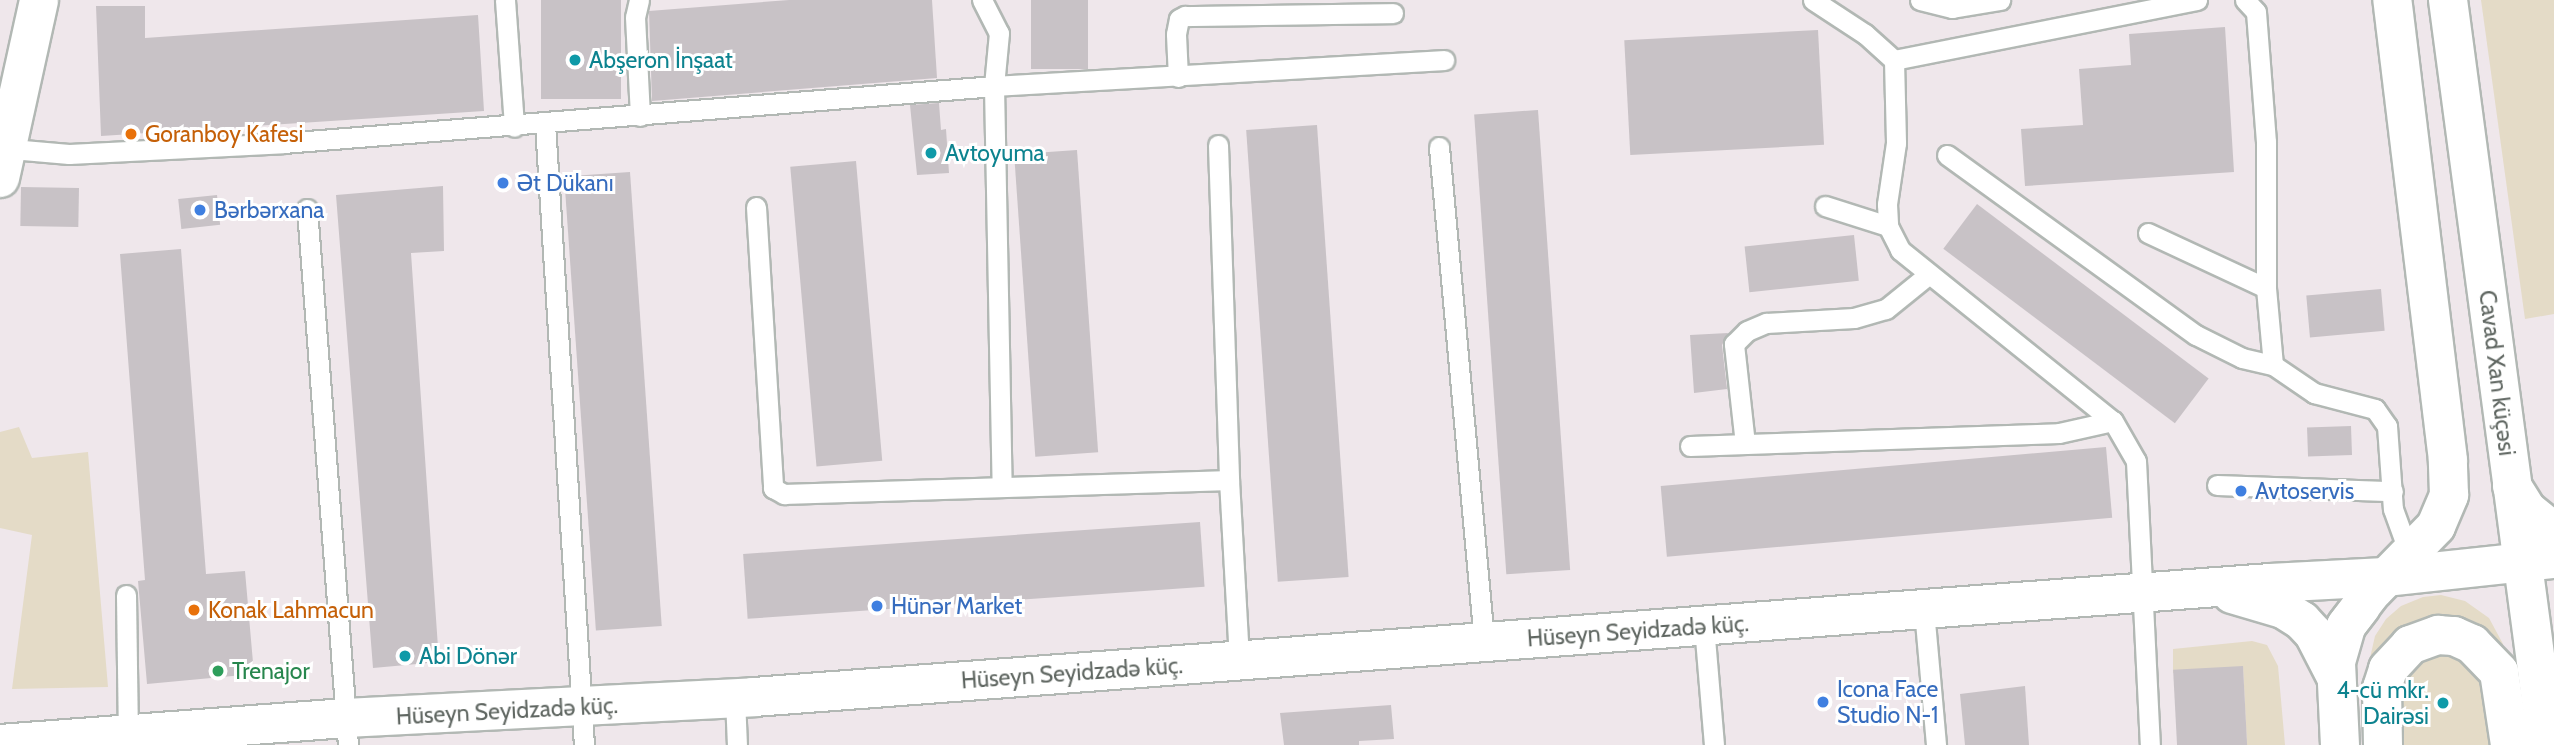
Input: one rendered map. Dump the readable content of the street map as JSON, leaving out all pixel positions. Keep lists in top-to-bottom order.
{
  "streets": {
    "street": ["Cavad Xan küçəsi", "Hüseyn Seyidzadə küç."]
  },
  "places": [
    "Abşeron İnşaat",
    "Goranboy Kafesi",
    "Avtoyuma",
    "Ət Dükanı",
    "Bərbərxana",
    "Avtoservis",
    "Hünər Market",
    "Konak Lahmacun",
    "Abi Dönər",
    "Trenajor",
    "Icona Face Studio N-1",
    "4-cü mkr. Dairəsi"
  ]
}
